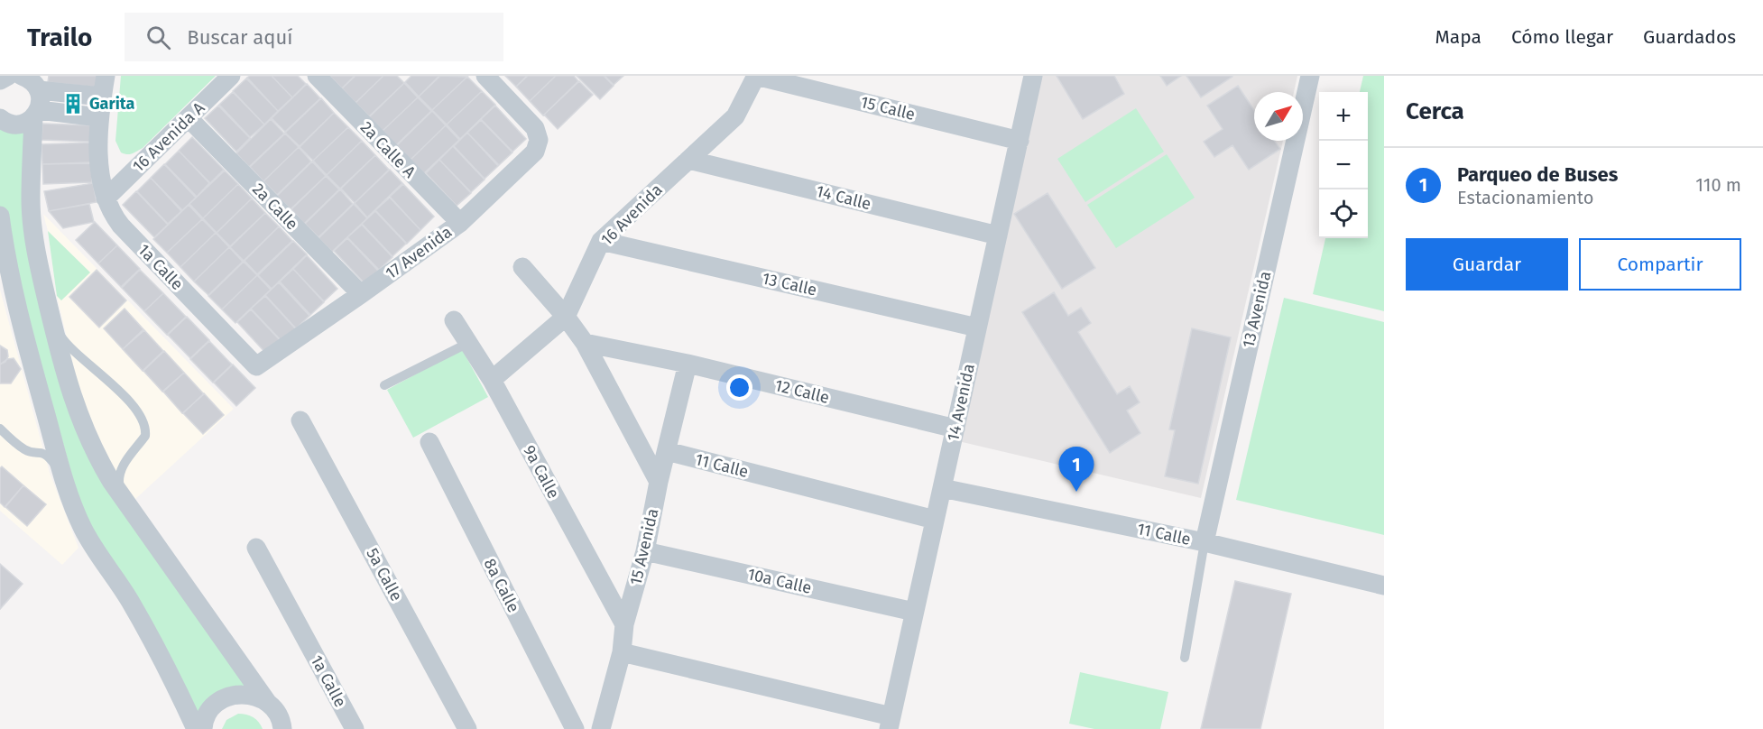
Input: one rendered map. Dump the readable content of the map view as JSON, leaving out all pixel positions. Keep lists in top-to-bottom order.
{
  "streets": {
    "street": [
      "15 Calle",
      "16 Avenida A",
      "2a Calle A",
      "14 Calle",
      "2a Calle",
      "16 Avenida",
      "17 Avenida",
      "1a Calle",
      "13 Calle",
      "13 Avenida",
      "12 Calle",
      "14 Avenida",
      "11 Calle",
      "9a Calle",
      "15 Avenida",
      "5a Calle",
      "10a Calle",
      "8a Calle"
    ]
  },
  "crossings": [
    ["15 Calle", "16 Avenida"],
    ["15 Calle", "14 Avenida"],
    ["16 Avenida A", "2a Calle"],
    ["16 Avenida A", "1a Calle"],
    ["2a Calle A", "17 Avenida"],
    ["14 Calle", "16 Avenida"],
    ["14 Calle", "14 Avenida"],
    ["2a Calle", "17 Avenida"],
    ["16 Avenida", "13 Calle"],
    ["16 Avenida", "9a Calle"],
    ["17 Avenida", "1a Calle"],
    ["13 Calle", "14 Avenida"],
    ["13 Avenida", "11 Calle"],
    ["12 Calle", "14 Avenida"],
    ["12 Calle", "15 Avenida"],
    ["14 Avenida", "11 Calle"],
    ["14 Avenida", "10a Calle"],
    ["11 Calle", "15 Avenida"],
    ["9a Calle", "15 Avenida"],
    ["15 Avenida", "10a Calle"]
  ],
  "places": {
    "building": ["Garita"]
  },
  "north": "top right",
  "page": {
    "header": "Trailo",
    "search": "Buscar aquí",
    "nav": ["Mapa", "Cómo llegar", "Guardados"],
    "heading": "Cerca",
    "map_buttons": ["+", "−"],
    "list": [
      {
        "mark": "1",
        "name": "Parqueo de Buses",
        "note": "Estacionamiento",
        "value": "110 m"
      }
    ],
    "buttons": ["Guardar", "Compartir"],
    "pins": "1"
  }
}
